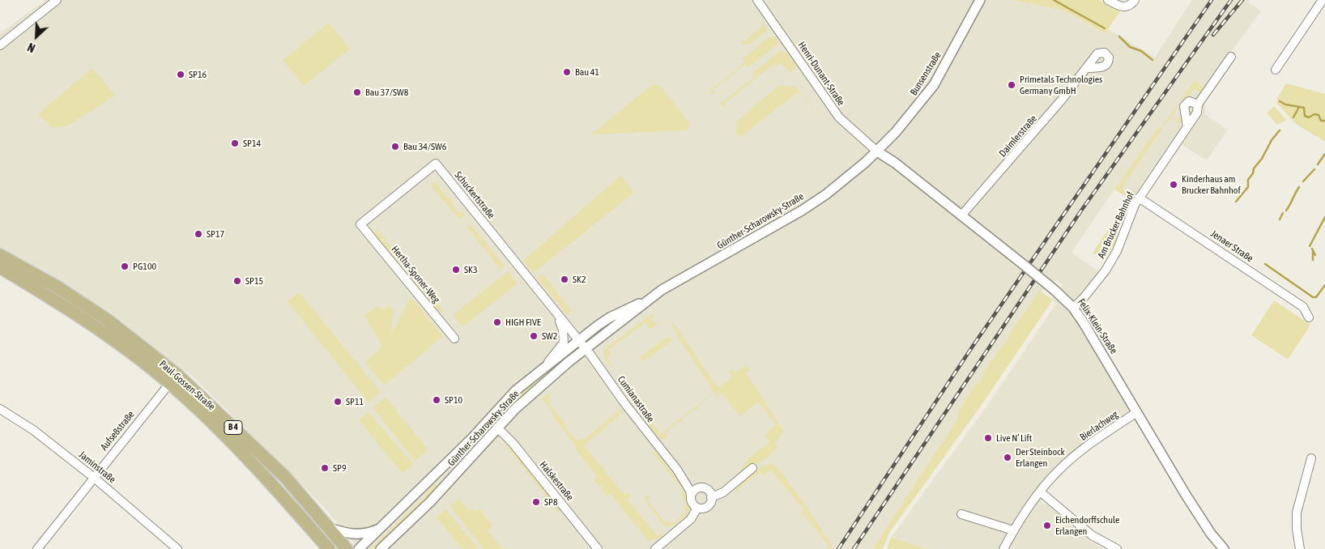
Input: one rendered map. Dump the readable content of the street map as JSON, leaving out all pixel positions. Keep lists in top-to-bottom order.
{
  "streets": {
    "main road": ["Paul-Gossen-Straße", "B 4"],
    "street": [
      "Henri-Dunant-Straße",
      "Bunsenstraße",
      "Daimlerstraße",
      "Schuckertstraße",
      "Günther-Scharowsky-Straße",
      "Am Brucker Bahnhof",
      "Jenaer Straße",
      "Hertha-Sponer-Weg",
      "Felix-Klein-Straße",
      "Cumianastraße",
      "Bierlachweg",
      "Aufseßstraße",
      "Jaminstraße",
      "Halskestraße"
    ]
  },
  "crossings": [
    ["Henri-Dunant-Straße", "Bunsenstraße"],
    ["Henri-Dunant-Straße", "Günther-Scharowsky-Straße"],
    ["Henri-Dunant-Straße", "Felix-Klein-Straße"],
    ["Bunsenstraße", "Günther-Scharowsky-Straße"],
    ["Bunsenstraße", "Felix-Klein-Straße"],
    ["Daimlerstraße", "Felix-Klein-Straße"],
    ["Schuckertstraße", "Günther-Scharowsky-Straße"],
    ["Schuckertstraße", "Hertha-Sponer-Weg"],
    ["Schuckertstraße", "Cumianastraße"],
    ["Günther-Scharowsky-Straße", "Felix-Klein-Straße"],
    ["Günther-Scharowsky-Straße", "Cumianastraße"],
    ["Günther-Scharowsky-Straße", "Halskestraße"],
    ["Am Brucker Bahnhof", "Jenaer Straße"],
    ["Am Brucker Bahnhof", "Felix-Klein-Straße"],
    ["Felix-Klein-Straße", "Bierlachweg"],
    ["Paul-Gossen-Straße", "Aufseßstraße"],
    ["Aufseßstraße", "Jaminstraße"]
  ],
  "places": [
    "Bau 41",
    "SP16",
    "Primetals Technologies Germany GmbH",
    "Bau 37/SW8",
    "SP14",
    "Bau 34/SW6",
    "Kinderhaus am Brucker Bahnhof",
    "SP17",
    "PG100",
    "SK3",
    "SK2",
    "SP15",
    "HIGH FIVE",
    "SW2",
    "SP10",
    "SP11",
    "Live N’ Lift",
    "Der Steinbock Erlangen",
    "SP9",
    "SP8",
    "Eichendorffschule Erlangen"
  ],
  "north": "bottom left"
}
